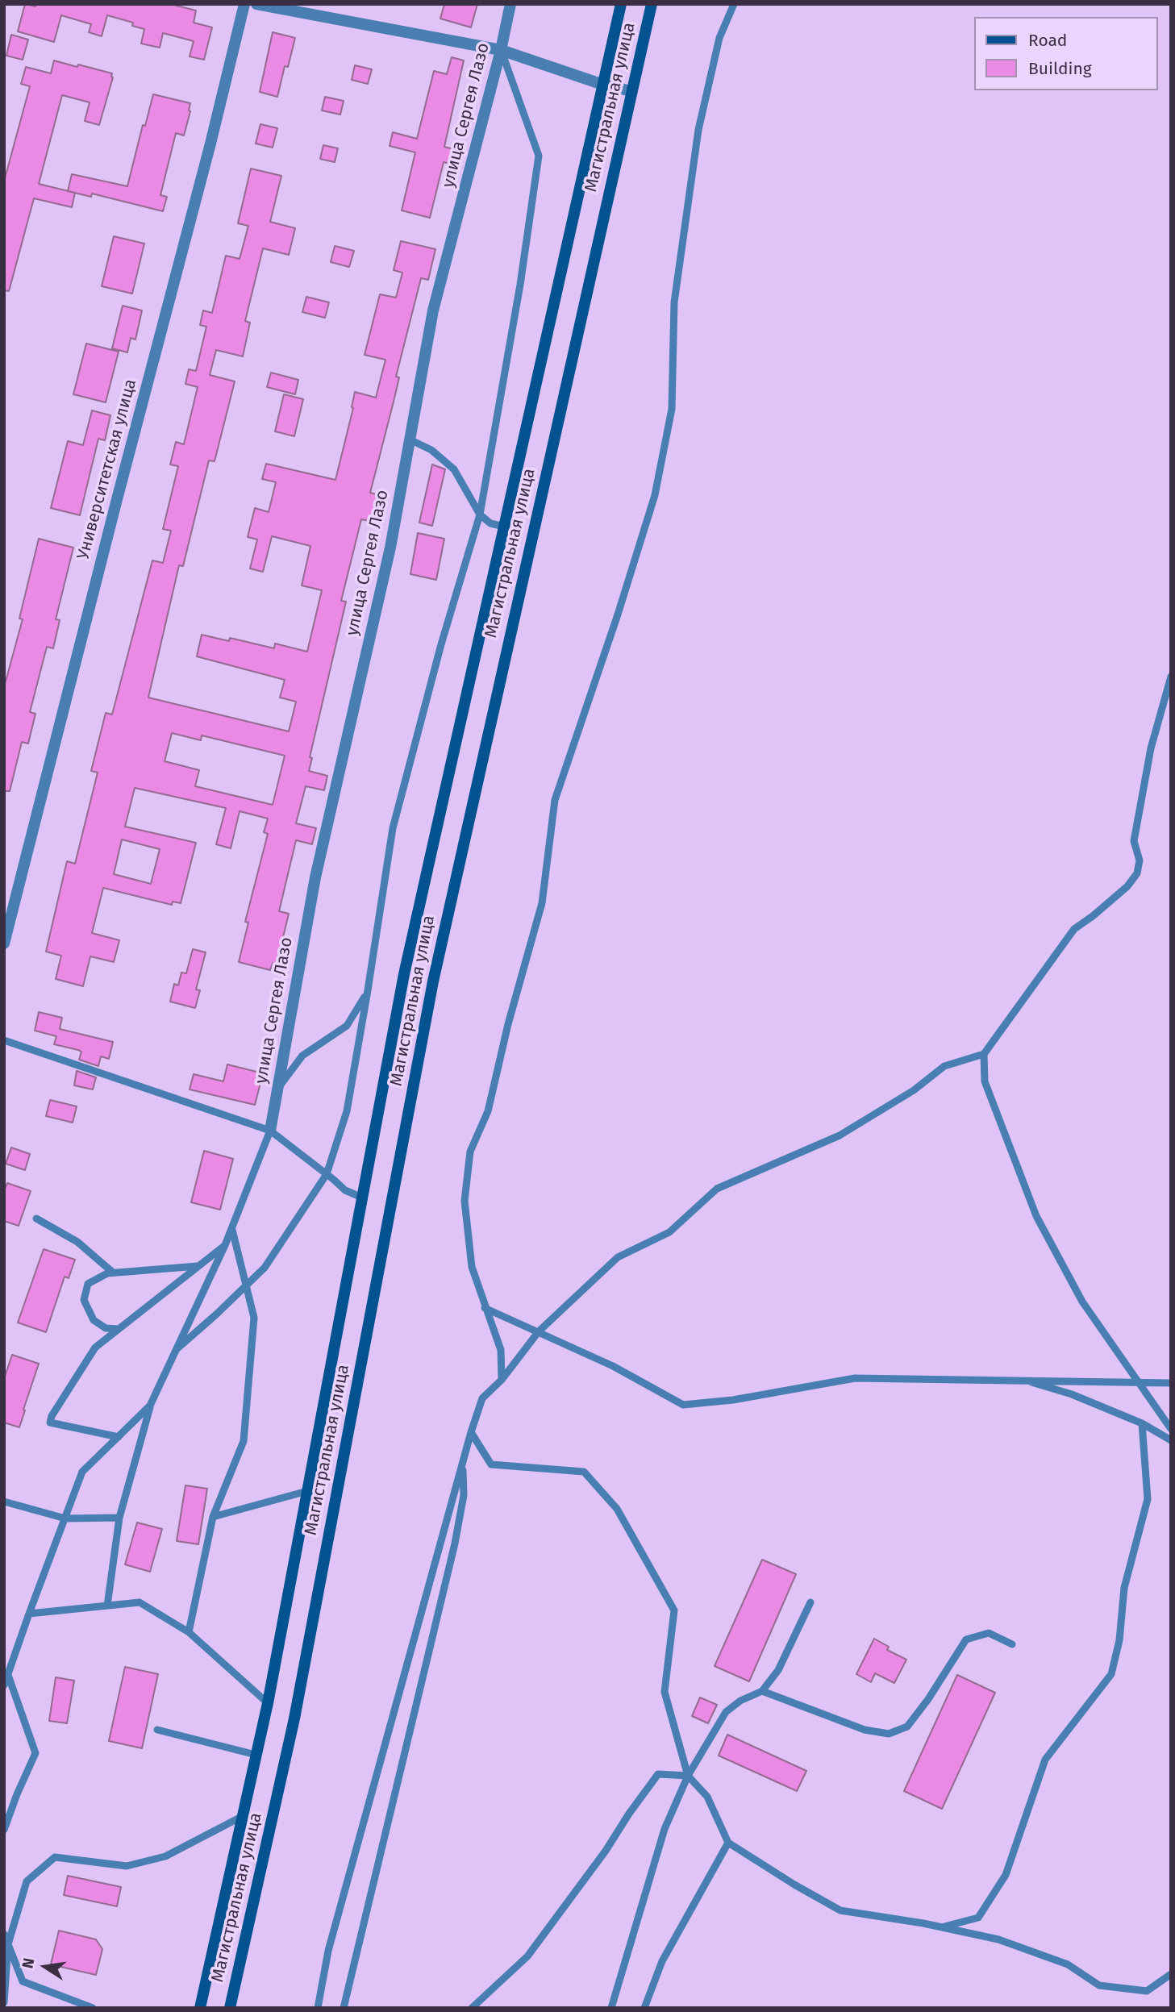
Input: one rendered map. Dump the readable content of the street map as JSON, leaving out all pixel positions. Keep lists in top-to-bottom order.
{
  "streets": {
    "main road": ["Магистральная улица"],
    "street": ["улица Сергея Лазо", "Университетская улица"]
  },
  "legend": ["Road", "Building"],
  "north": "left"
}
